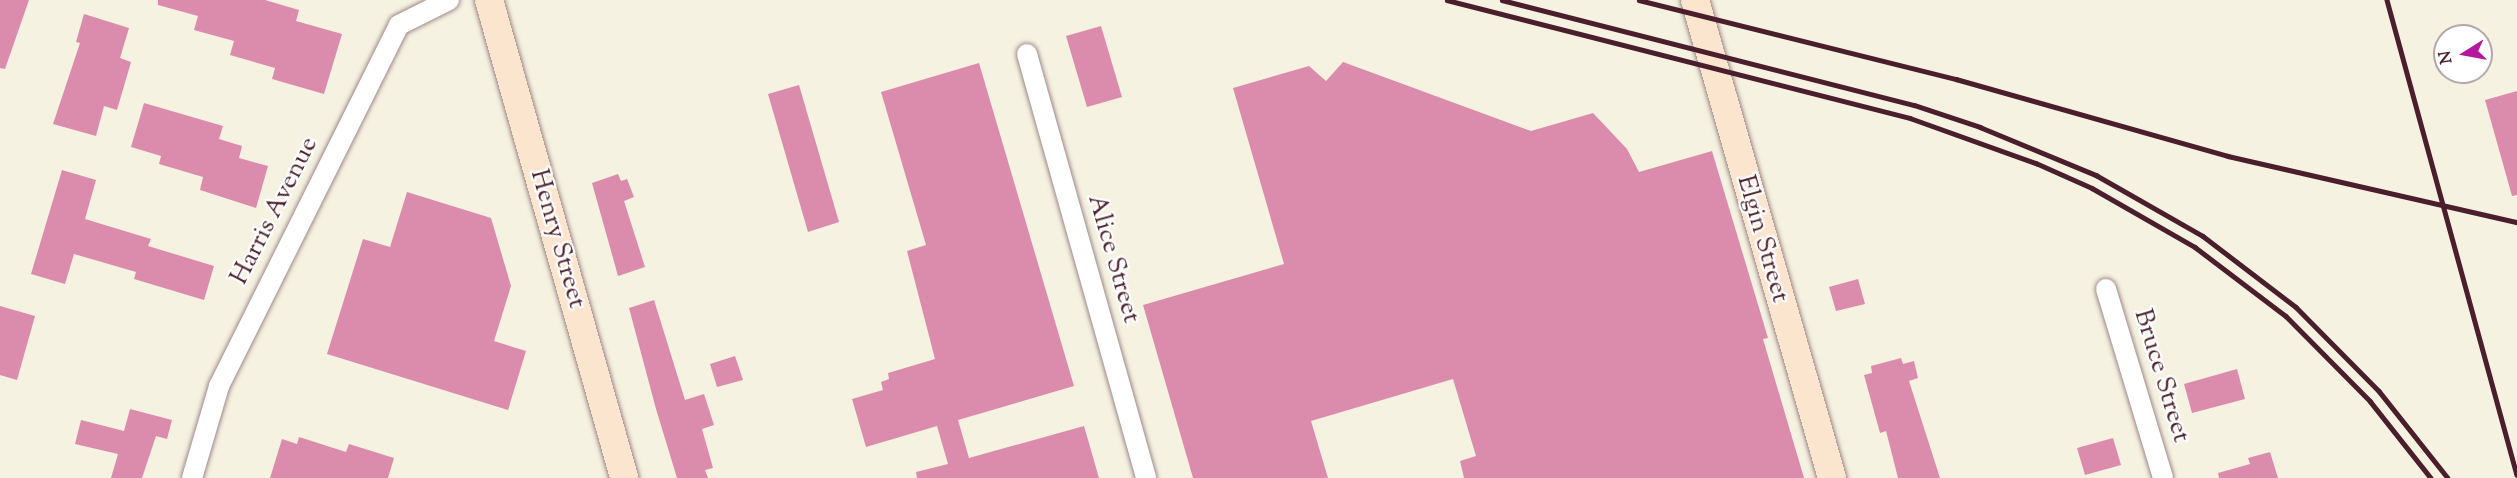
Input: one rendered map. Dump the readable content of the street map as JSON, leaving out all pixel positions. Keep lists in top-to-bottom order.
{
  "streets": {
    "main road": ["Henry Street", "Elgin Street"],
    "street": ["Harris Avenue", "Alice Street", "Bruce Street"]
  },
  "north": "left"
}
